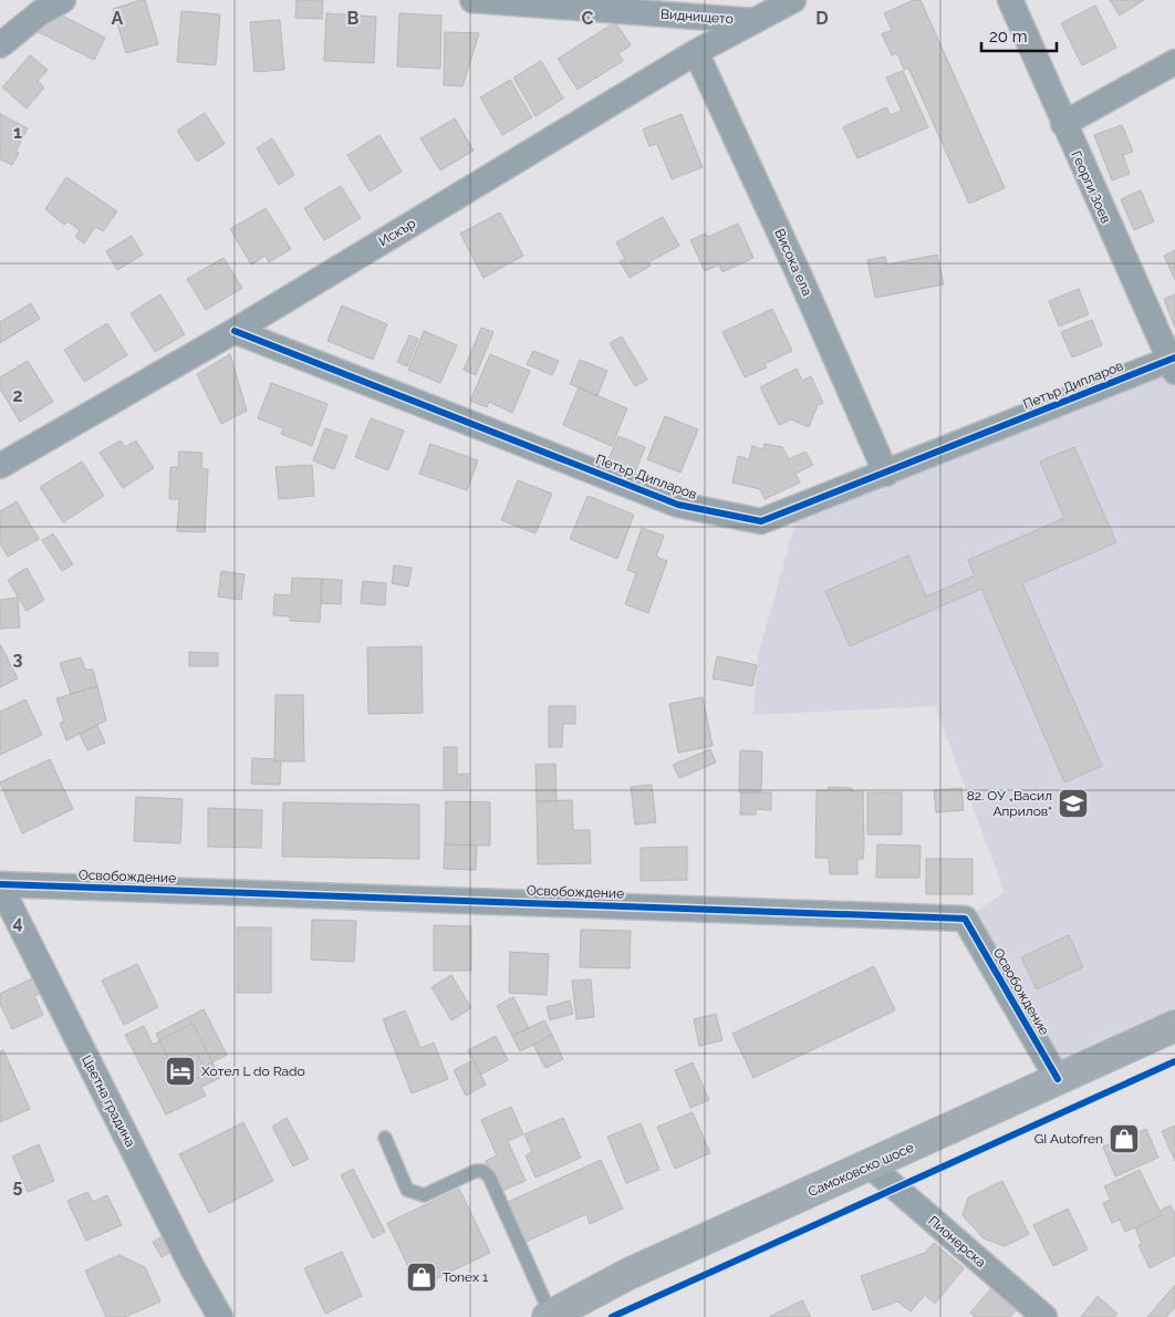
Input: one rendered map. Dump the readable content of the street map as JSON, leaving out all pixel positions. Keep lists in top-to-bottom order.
{
  "streets": {
    "main road": ["Самоковско шосе"],
    "street": [
      "Виднището",
      "Георги Зоев",
      "Искър",
      "Висока ела",
      "Петър Дипларов",
      "Освобождение",
      "Цветна градина",
      "Пионерска"
    ]
  },
  "crossings": [
    ["Виднището", "Искър"],
    ["Георги Зоев", "Петър Дипларов"],
    ["Искър", "Висока ела"],
    ["Искър", "Петър Дипларов"],
    ["Висока ела", "Петър Дипларов"],
    ["Освобождение", "Цветна градина"],
    ["Освобождение", "Самоковско шосе"],
    ["Самоковско шосе", "Пионерска"]
  ],
  "places": {
    "school or university": ["82. ОУ „Васил Априлов“"],
    "hotel": ["Хотел L do Rado"],
    "shop": ["GI Autofren", "Tonex 1"]
  },
  "scale_bar": "20 m",
  "grid": {
    "columns": [
      "A",
      "B",
      "C",
      "D"
    ],
    "rows": [
      "1",
      "2",
      "3",
      "4",
      "5"
    ]
  }
}
